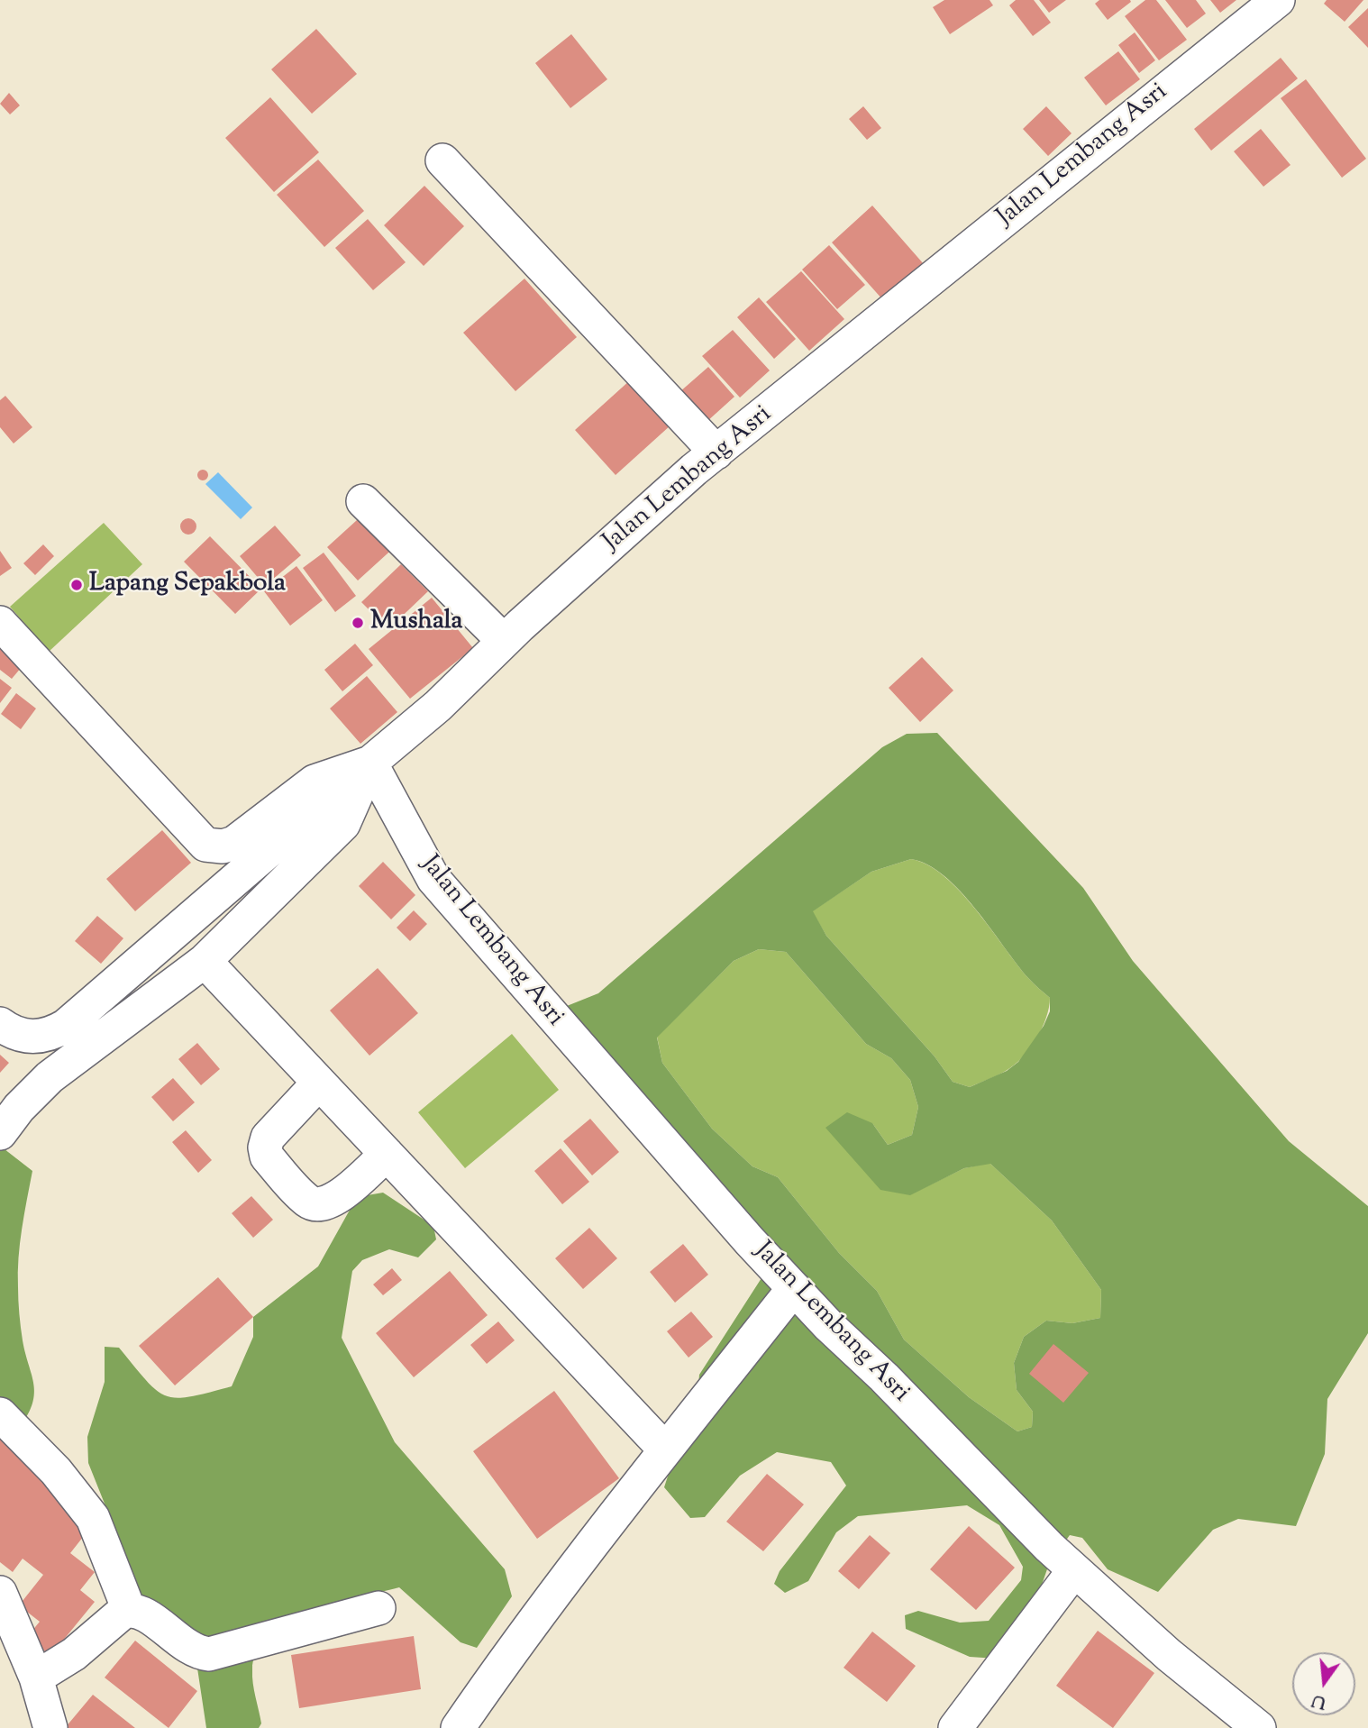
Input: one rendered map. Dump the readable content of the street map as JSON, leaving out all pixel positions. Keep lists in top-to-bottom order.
{
  "streets": {
    "street": ["Jalan Lembang Asri"]
  },
  "places": ["Lapang Sepakbola", "Mushala"],
  "north": "bottom"
}
